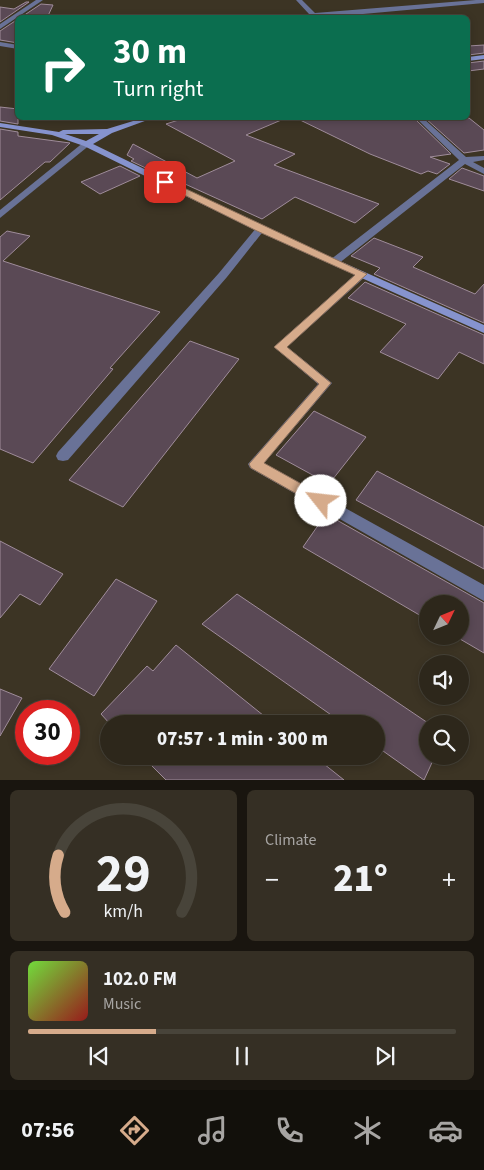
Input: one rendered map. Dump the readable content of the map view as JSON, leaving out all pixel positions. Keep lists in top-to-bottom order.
{
  "north": "top right",
  "page": {
    "turn": ["30 m", "Turn right"],
    "limit": "30",
    "trip": "07:57 · 1 min · 300 m",
    "tile": "Climate",
    "heat": ["−", "21°", "+"],
    "song": ["102.0 FM", "Music"],
    "tabs": "07:56",
    "gauge": ["29", "km/h"]
  }
}
